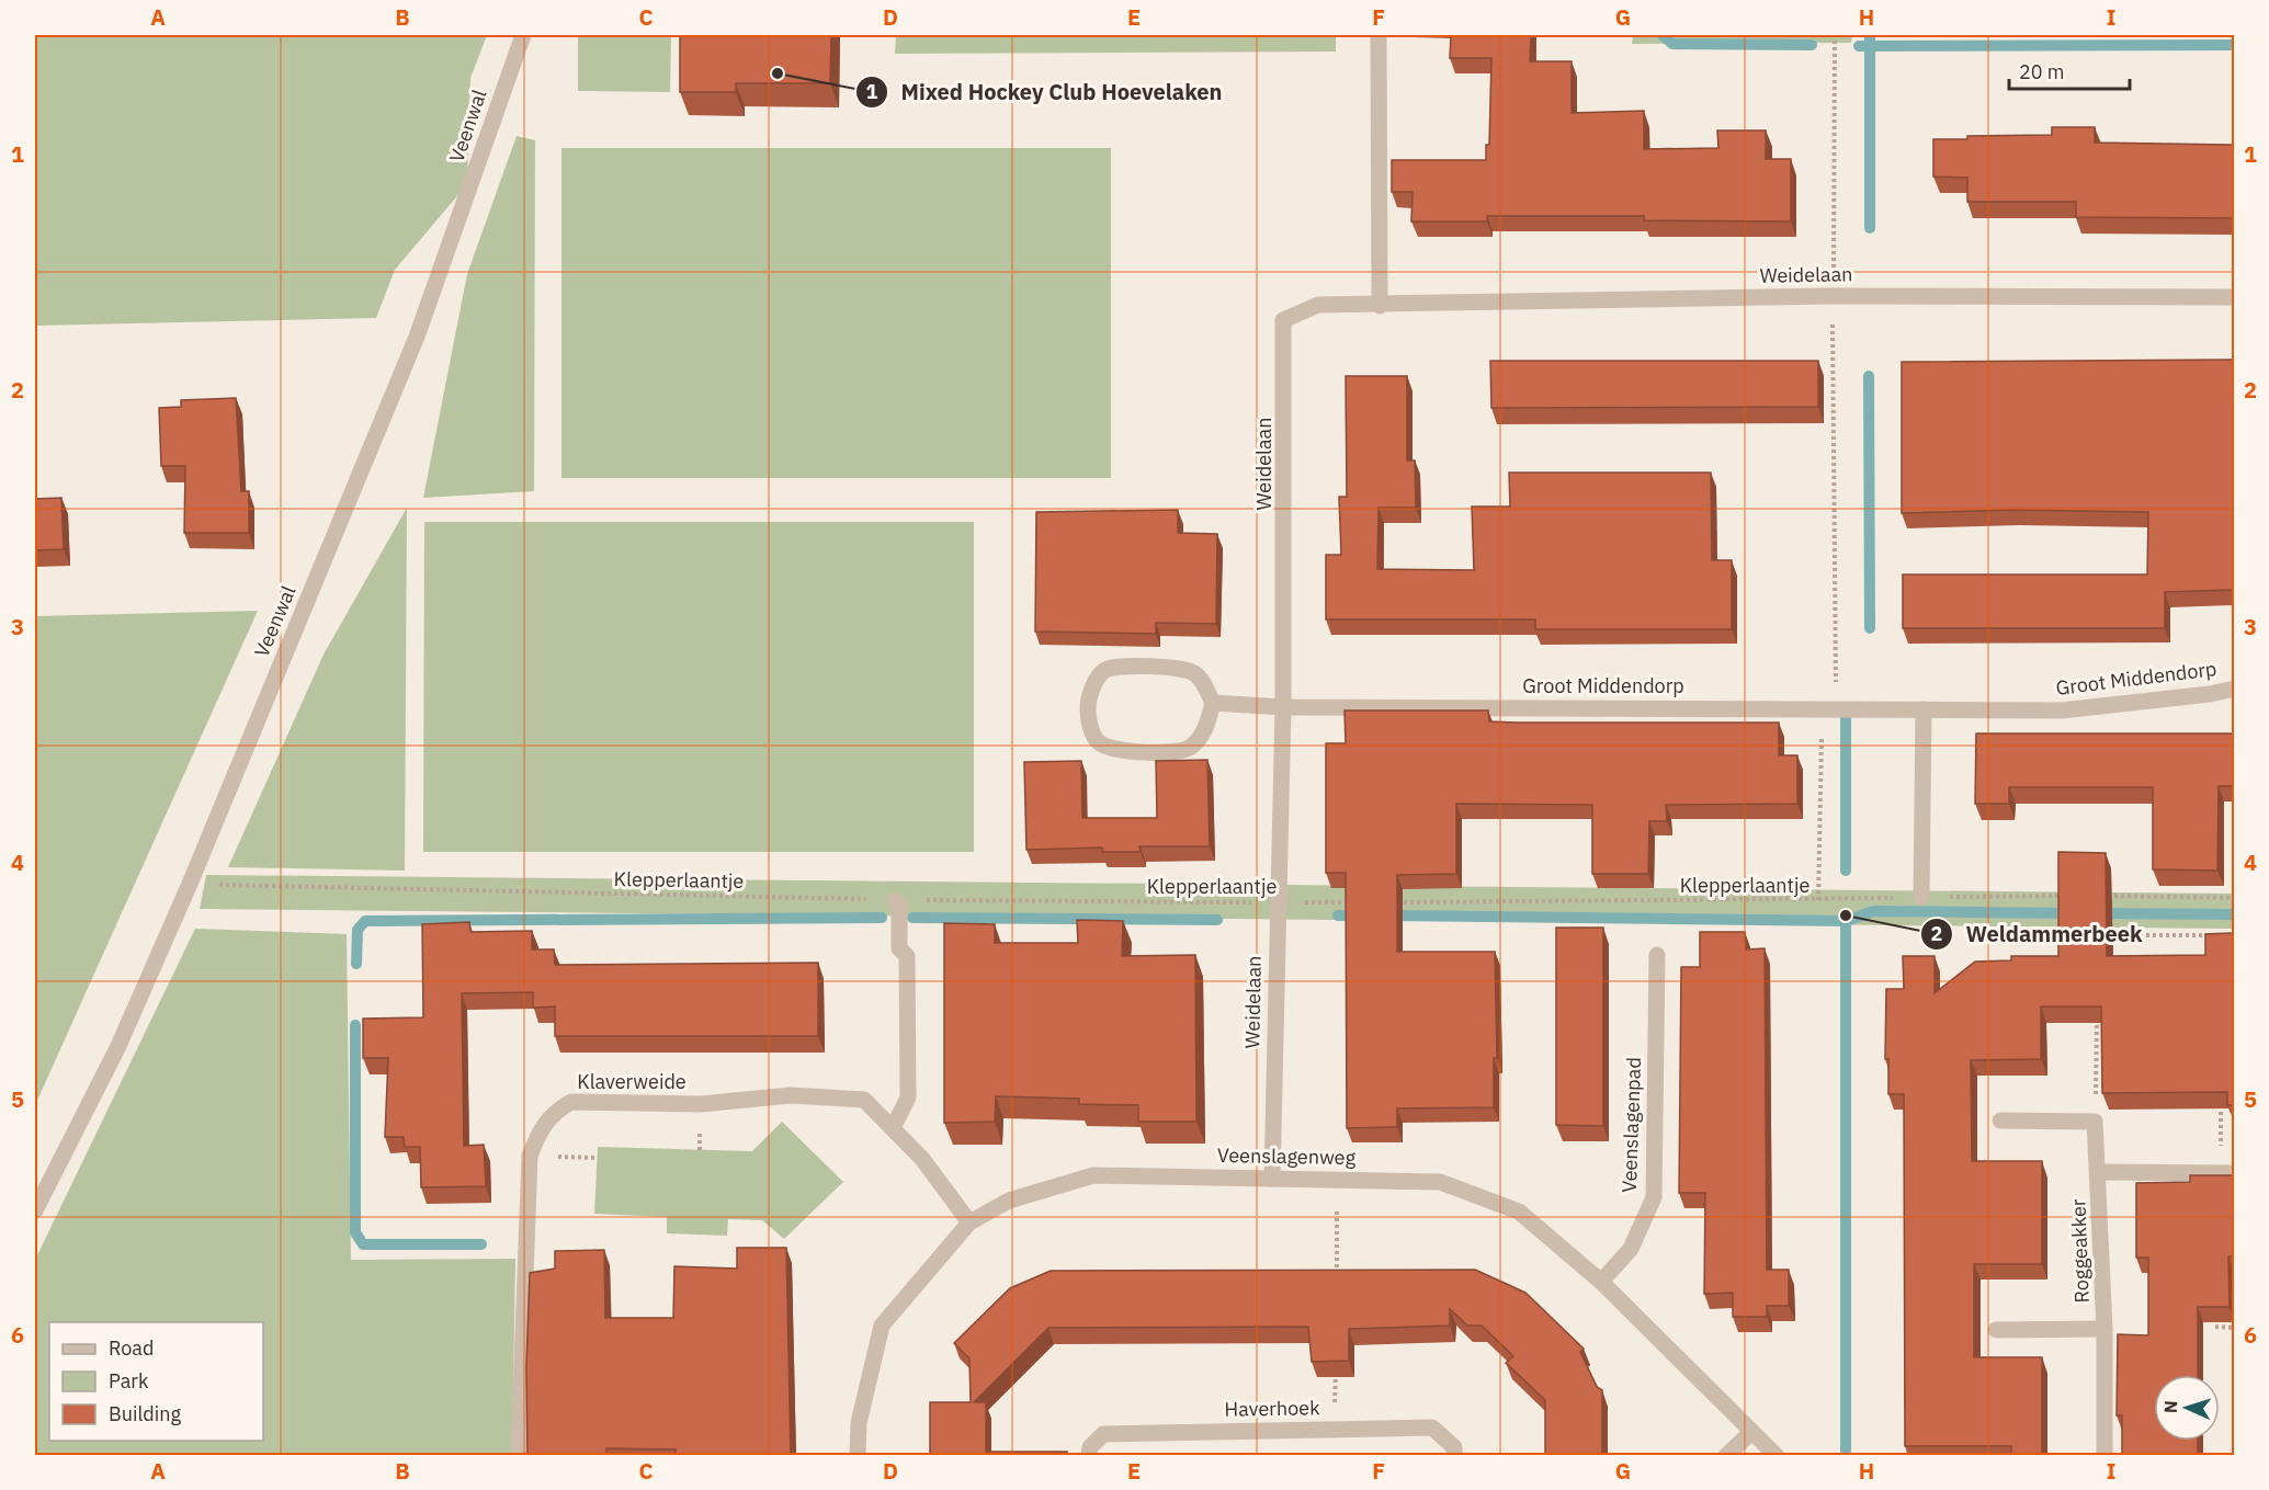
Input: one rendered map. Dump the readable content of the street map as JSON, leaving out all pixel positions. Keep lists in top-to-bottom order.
{
  "streets": {
    "street": [
      "Veenwal",
      "Weidelaan",
      "Groot Middendorp",
      "Klaverweide",
      "Veenslagenpad",
      "Veenslagenweg",
      "Roggeakker",
      "Haverhoek"
    ],
    "path": ["Klepperlaantje"]
  },
  "crossings": [
    ["Veenwal", "Klepperlaantje"],
    ["Weidelaan", "Groot Middendorp"],
    ["Weidelaan", "Klepperlaantje"],
    ["Weidelaan", "Veenslagenweg"],
    ["Klaverweide", "Veenslagenweg"],
    ["Veenslagenpad", "Veenslagenweg"]
  ],
  "places": ["Mixed Hockey Club Hoevelaken", "Weldammerbeek"],
  "legend": ["Road", "Park", "Building"],
  "scale_bar": "20 m",
  "north": "left",
  "grid": {
    "columns": [
      "A",
      "B",
      "C",
      "D",
      "E",
      "F",
      "G",
      "H",
      "I"
    ],
    "rows": [
      "1",
      "2",
      "3",
      "4",
      "5",
      "6"
    ]
  }
}
